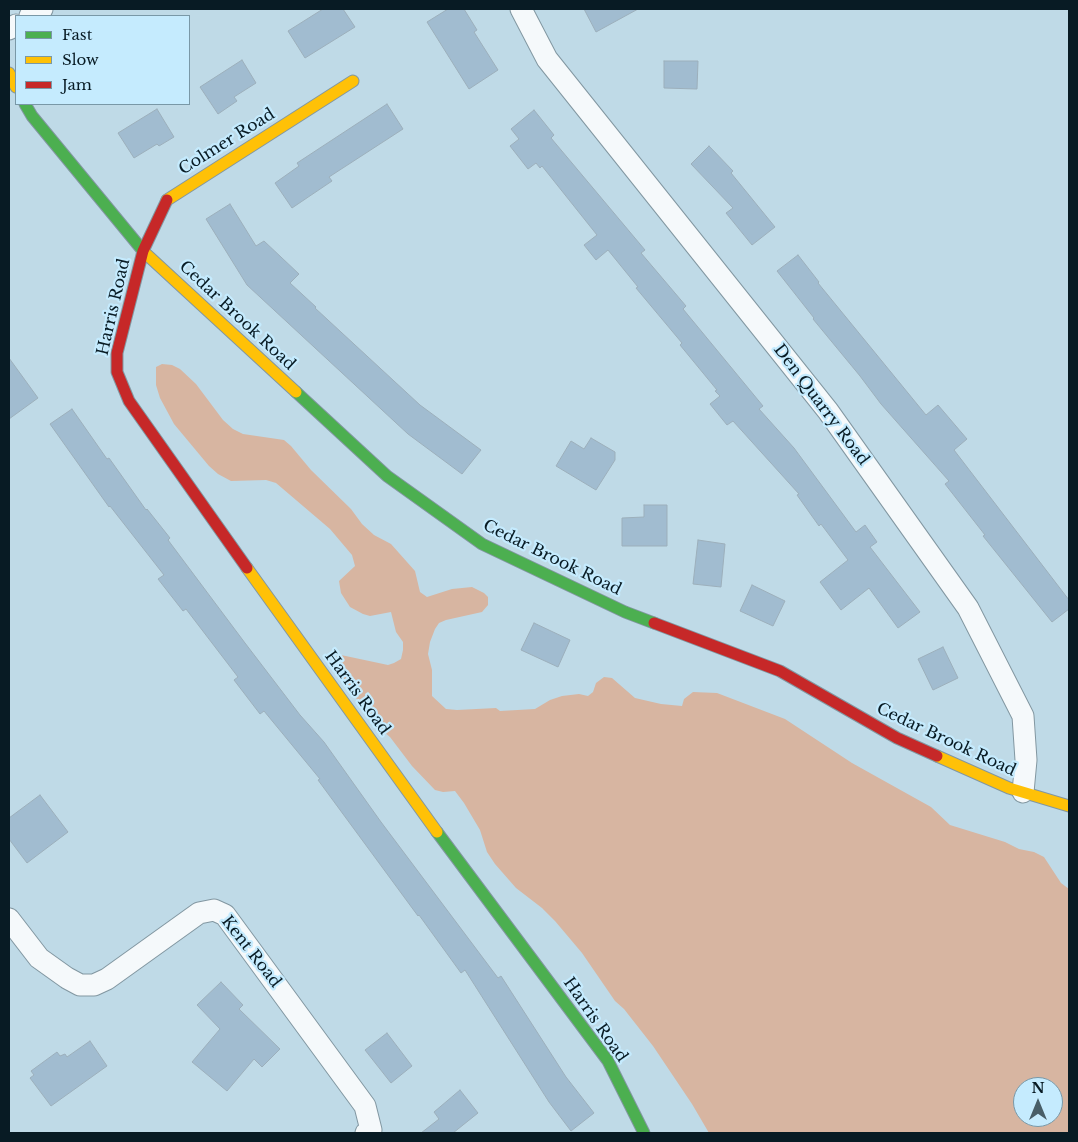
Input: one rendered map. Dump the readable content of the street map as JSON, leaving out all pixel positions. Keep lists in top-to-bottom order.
{
  "streets": {
    "street": [
      "Colmer Road",
      "Harris Road",
      "Cedar Brook Road",
      "Den Quarry Road",
      "Kent Road"
    ]
  },
  "crossings": [
    ["Colmer Road", "Harris Road"],
    ["Colmer Road", "Cedar Brook Road"],
    ["Harris Road", "Cedar Brook Road"],
    ["Cedar Brook Road", "Den Quarry Road"]
  ],
  "legend": ["Fast", "Slow", "Jam"],
  "north": "top"
}
